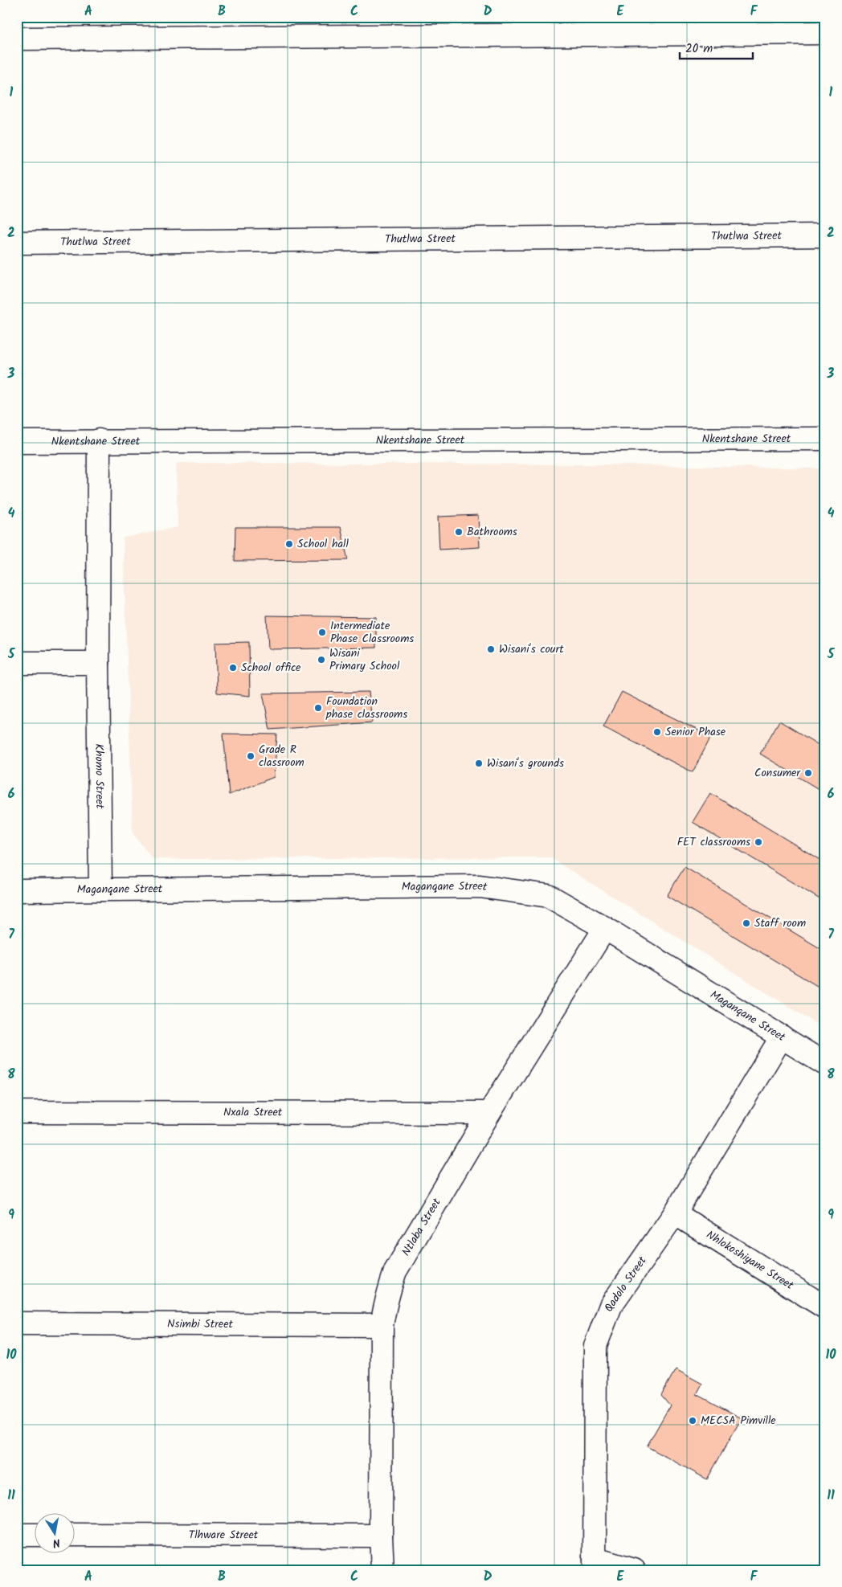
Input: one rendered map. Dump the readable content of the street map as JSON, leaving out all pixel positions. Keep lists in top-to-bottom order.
{
  "streets": {
    "street": [
      "Thutlwa Street",
      "Nkentshane Street",
      "Khomo Street",
      "Maganqane Street",
      "Nxala Street",
      "Ntlaba Street",
      "Nhlokoshiyane Street",
      "Qadolo Street",
      "Nsimbi Street",
      "Tlhware Street"
    ]
  },
  "crossings": [
    ["Nkentshane Street", "Khomo Street"],
    ["Khomo Street", "Maganqane Street"],
    ["Maganqane Street", "Ntlaba Street"],
    ["Maganqane Street", "Qadolo Street"],
    ["Nxala Street", "Ntlaba Street"],
    ["Ntlaba Street", "Nsimbi Street"],
    ["Ntlaba Street", "Tlhware Street"],
    ["Nhlokoshiyane Street", "Qadolo Street"]
  ],
  "places": [
    "Bathrooms",
    "School hall",
    "Intermediate Phase Classrooms",
    "Wisani's court",
    "Wisani Primary School",
    "School office",
    "Foundation phase classrooms",
    "Senior Phase",
    "Grade R classroom",
    "Wisani's grounds",
    "Consumer",
    "FET classrooms",
    "Staff room",
    "MECSA Pimville"
  ],
  "scale_bar": "20 m",
  "north": "bottom",
  "grid": {
    "columns": [
      "A",
      "B",
      "C",
      "D",
      "E",
      "F"
    ],
    "rows": [
      "1",
      "2",
      "3",
      "4",
      "5",
      "6",
      "7",
      "8",
      "9",
      "10",
      "11"
    ]
  }
}
